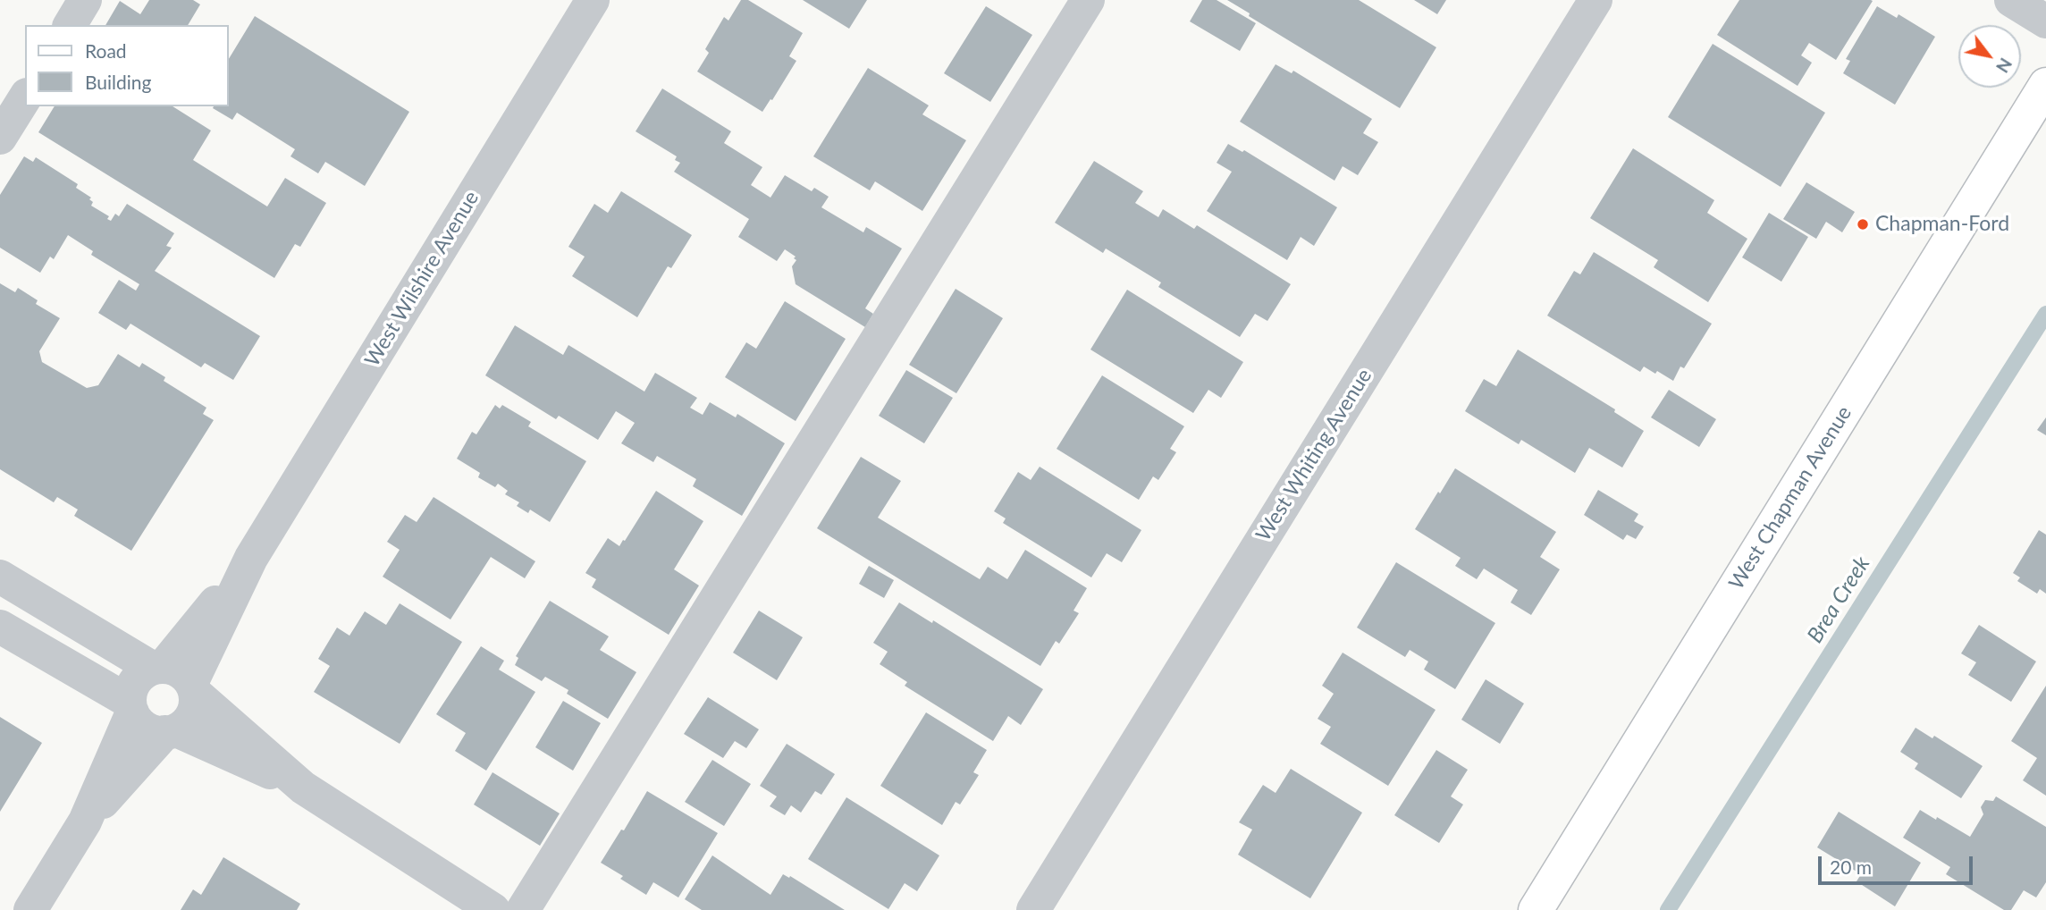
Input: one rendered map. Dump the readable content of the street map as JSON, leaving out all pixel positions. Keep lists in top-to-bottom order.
{
  "streets": {
    "main road": ["West Chapman Avenue"],
    "street": ["West Wilshire Avenue", "West Whiting Avenue"]
  },
  "water": ["Brea Creek"],
  "places": ["Chapman-Ford"],
  "legend": ["Road", "Building"],
  "scale_bar": "20 m",
  "north": "bottom right"
}
